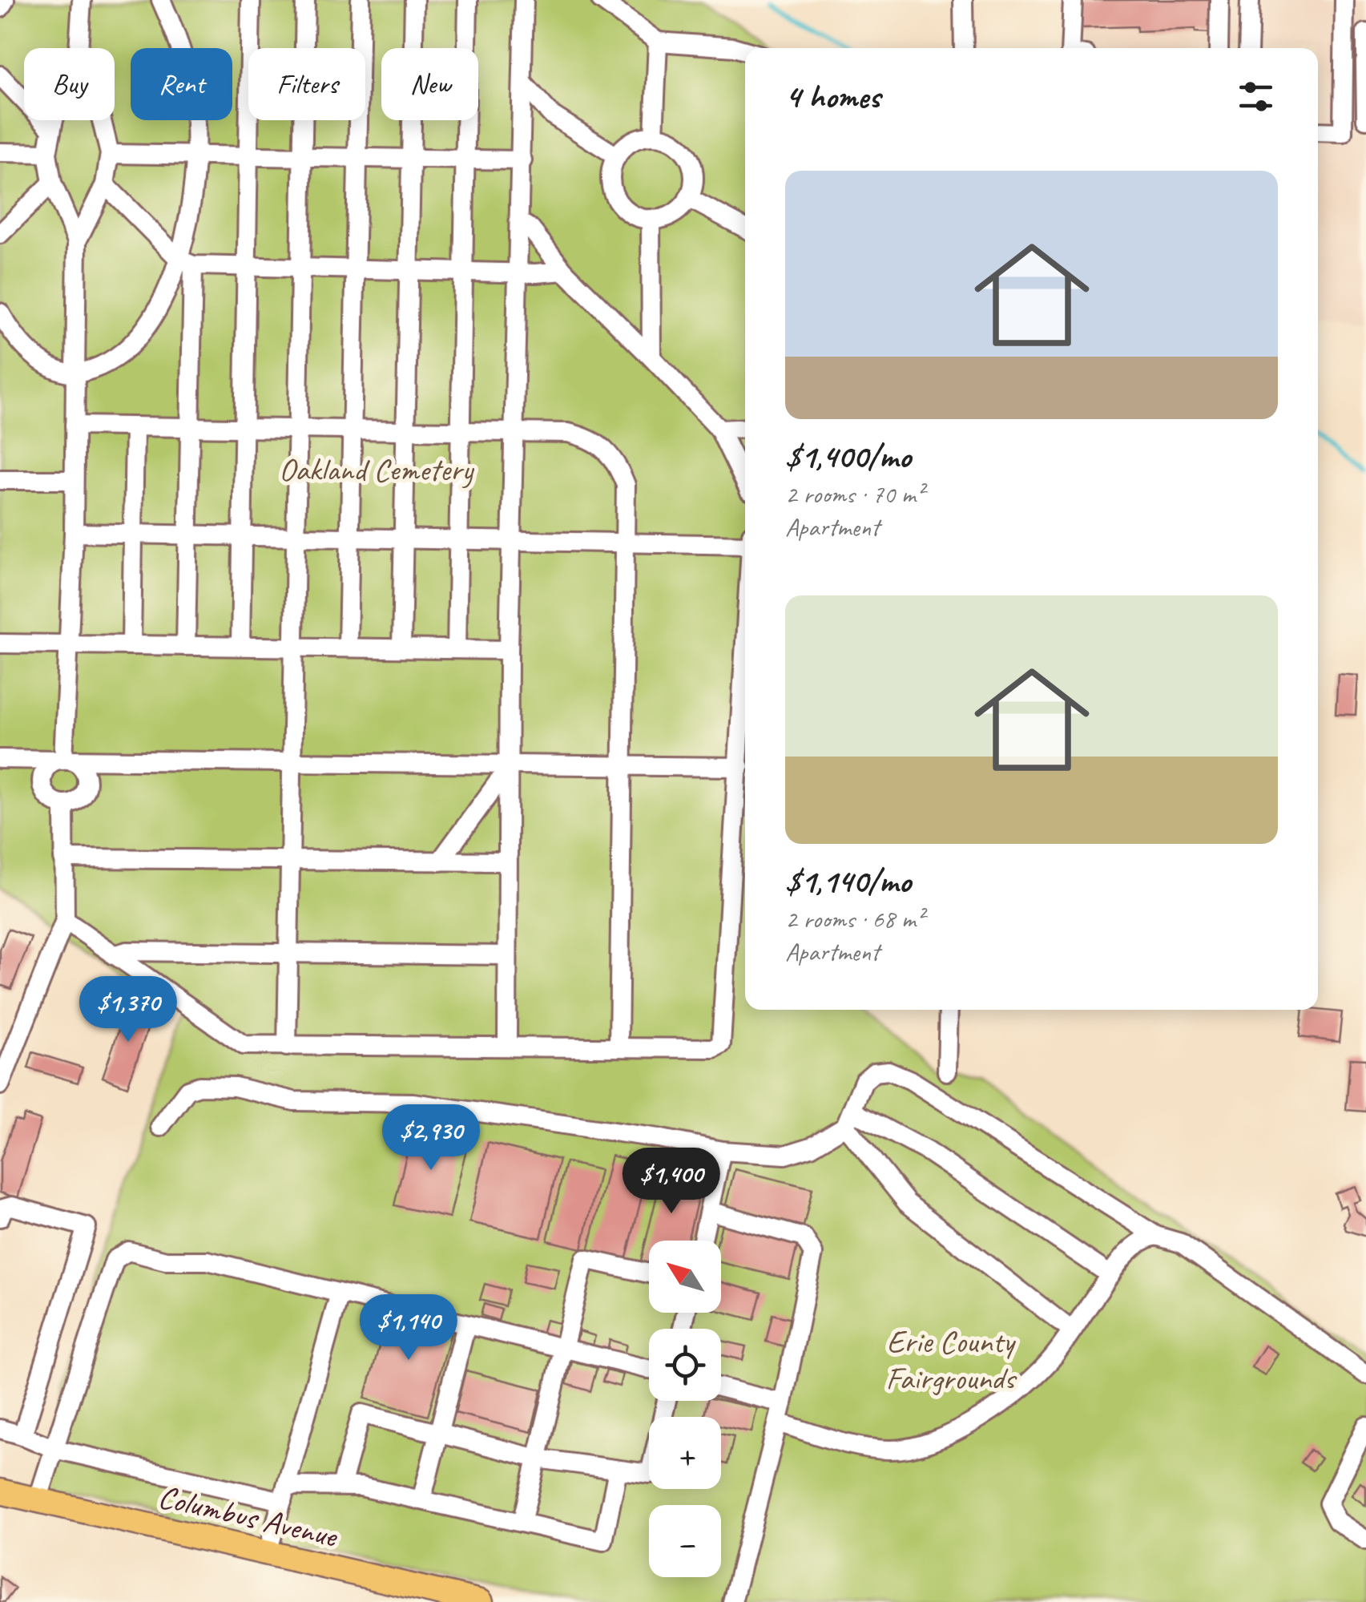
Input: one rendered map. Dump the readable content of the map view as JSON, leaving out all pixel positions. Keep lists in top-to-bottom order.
{
  "streets": {
    "main road": ["Columbus Avenue"]
  },
  "parks": ["Oakland Cemetery", "Erie County Fairgrounds"],
  "north": "top left",
  "page": {
    "chip": [
      "Buy",
      "Rent",
      "Filters",
      "New"
    ],
    "heading": "4 homes",
    "list": [
      {
        "name": "$1,400/mo",
        "note": "2 rooms · 70 m² · Apartment"
      },
      {
        "name": "$1,140/mo",
        "note": "2 rooms · 68 m² · Apartment"
      }
    ],
    "price": [
      "$1,370",
      "$2,930",
      "$1,400",
      "$1,140"
    ],
    "map_buttons": ["+", "−"]
  }
}
